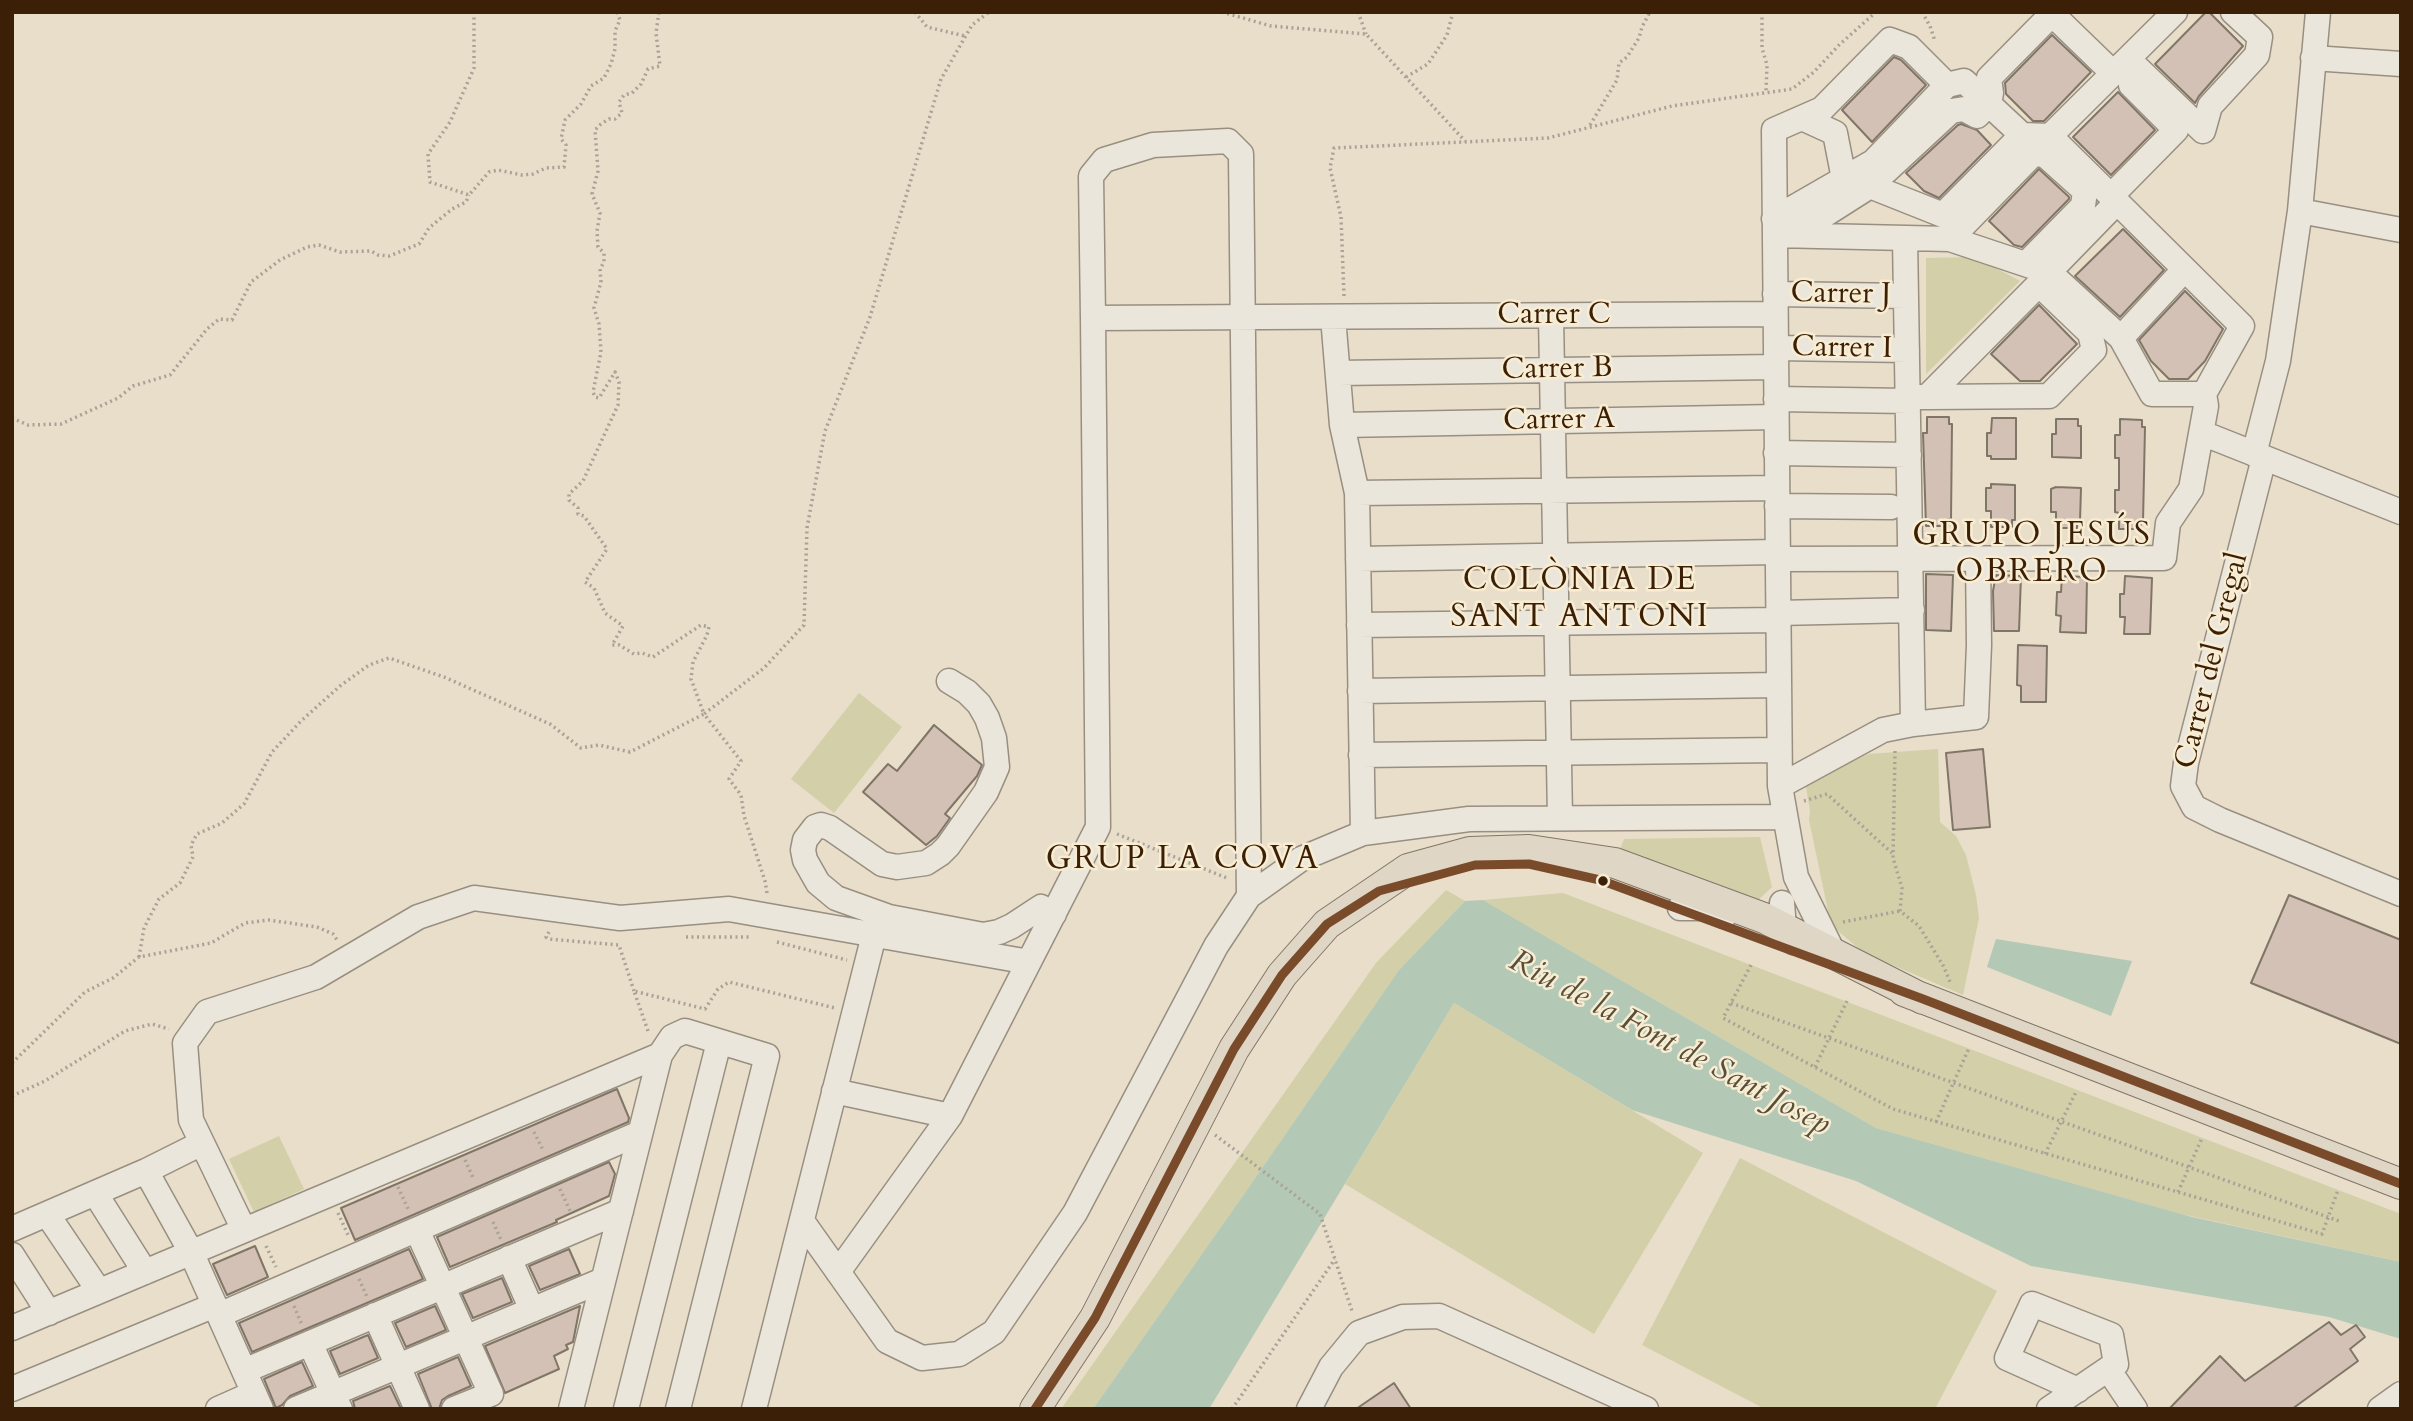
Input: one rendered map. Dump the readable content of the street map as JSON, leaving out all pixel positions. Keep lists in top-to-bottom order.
{
  "streets": {
    "street": [
      "Carrer J",
      "Carrer C",
      "Carrer I",
      "Carrer B",
      "Carrer A",
      "Carrer del Gregal"
    ]
  },
  "crossings": [
    ["Carrer J", "Carrer C"],
    ["Carrer I", "Carrer B"]
  ],
  "districts": ["GRUPO JESÚS OBRERO", "COLÒNIA DE SANT ANTONI", "GRUP LA COVA"],
  "water": ["Riu de la Font de Sant Josep"]
}
